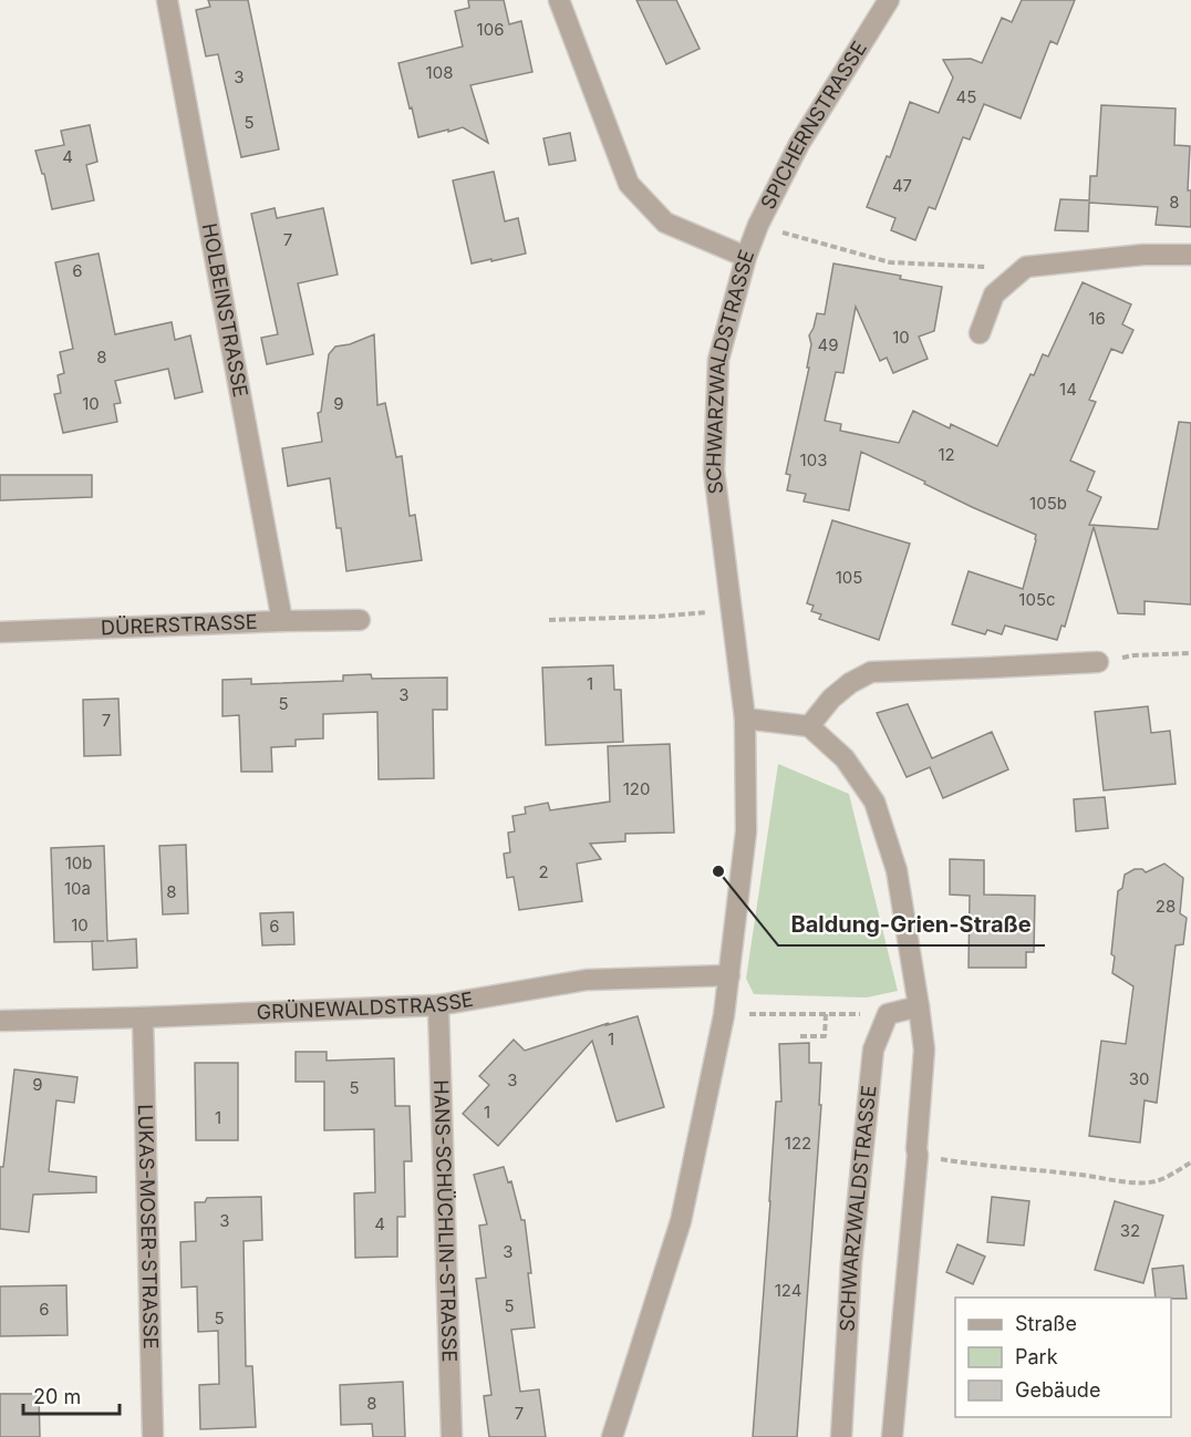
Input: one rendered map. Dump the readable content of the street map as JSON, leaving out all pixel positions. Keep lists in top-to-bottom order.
{
  "streets": {
    "street": [
      "SPICHERNSTRASSE",
      "HOLBEINSTRASSE",
      "SCHWARZWALDSTRASSE",
      "DÜRERSTRASSE",
      "GRÜNEWALDSTRASSE",
      "HANS-SCHÜCHLIN-STRASSE",
      "LUKAS-MOSER-STRASSE"
    ]
  },
  "crossings": [
    ["SPICHERNSTRASSE", "SCHWARZWALDSTRASSE"],
    ["HOLBEINSTRASSE", "DÜRERSTRASSE"],
    ["SCHWARZWALDSTRASSE", "GRÜNEWALDSTRASSE"],
    ["GRÜNEWALDSTRASSE", "HANS-SCHÜCHLIN-STRASSE"],
    ["GRÜNEWALDSTRASSE", "LUKAS-MOSER-STRASSE"]
  ],
  "places": ["Baldung-Grien-Straße"],
  "house_numbers": [
    "106",
    "108",
    "3",
    "45",
    "5",
    "4",
    "47",
    "8",
    "7",
    "6",
    "16",
    "10",
    "49",
    "8",
    "14",
    "10",
    "9",
    "12",
    "103",
    "105b",
    "105",
    "105c",
    "1",
    "3",
    "5",
    "7",
    "120",
    "10b",
    "2",
    "10a",
    "8",
    "28",
    "10",
    "6",
    "1",
    "30",
    "3",
    "9",
    "5",
    "1",
    "1",
    "122",
    "3",
    "4",
    "32",
    "3",
    "124",
    "5",
    "6",
    "5",
    "8",
    "7"
  ],
  "legend": ["Straße", "Park", "Gebäude"],
  "scale_bar": "20 m"
}
